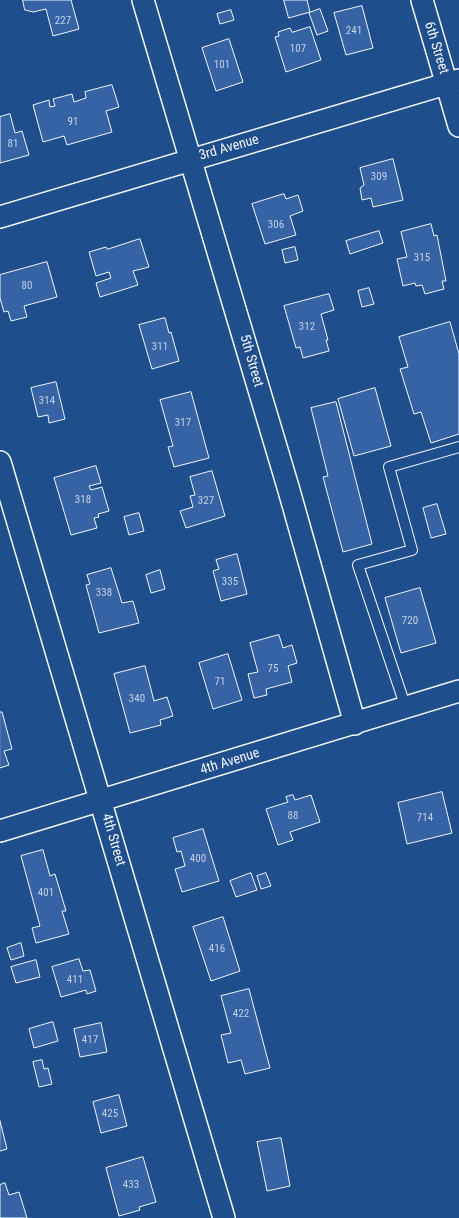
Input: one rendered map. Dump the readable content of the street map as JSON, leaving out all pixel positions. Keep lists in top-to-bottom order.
{
  "streets": {
    "street": [
      "6th Street",
      "3rd Avenue",
      "5th Street",
      "4th Avenue",
      "4th Street"
    ]
  },
  "crossings": [
    ["6th Street", "3rd Avenue"],
    ["3rd Avenue", "5th Street"],
    ["5th Street", "4th Avenue"],
    ["4th Avenue", "4th Street"]
  ],
  "house_numbers": [
    "227",
    "241",
    "107",
    "101",
    "91",
    "81",
    "309",
    "306",
    "315",
    "80",
    "312",
    "311",
    "314",
    "317",
    "318",
    "327",
    "335",
    "338",
    "720",
    "75",
    "71",
    "340",
    "88",
    "714",
    "400",
    "401",
    "416",
    "411",
    "422",
    "417",
    "425",
    "433"
  ]
}
